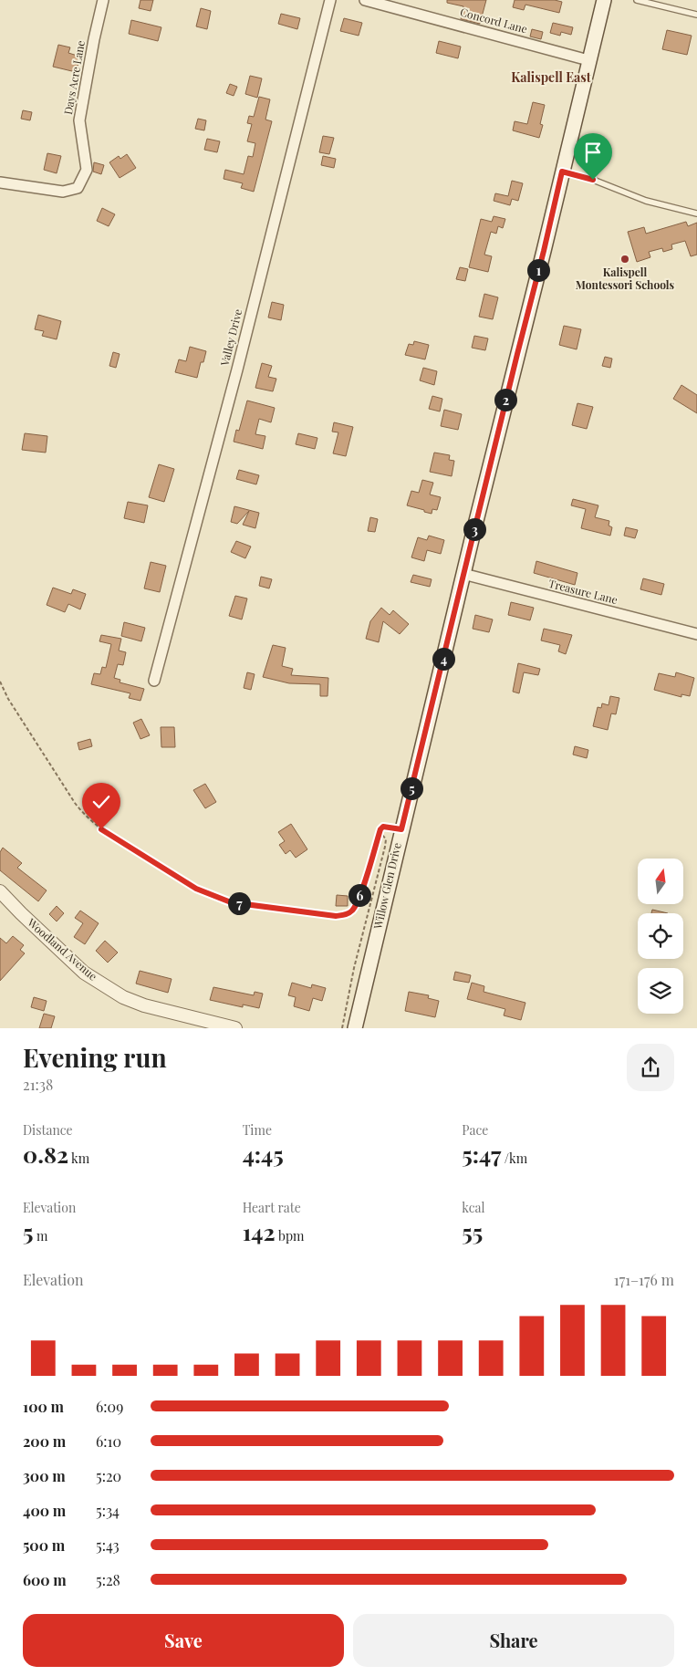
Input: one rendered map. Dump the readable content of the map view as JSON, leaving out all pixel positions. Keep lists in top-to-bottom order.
{
  "streets": {
    "main road": ["Willow Glen Drive"],
    "street": [
      "Concord Lane",
      "Days Acre Lane",
      "Valley Drive",
      "Treasure Lane",
      "Woodland Avenue"
    ]
  },
  "crossings": [
    ["Concord Lane", "Willow Glen Drive"],
    ["Treasure Lane", "Willow Glen Drive"]
  ],
  "districts": ["Kalispell East"],
  "places": ["Kalispell Montessori Schools"],
  "north": "top",
  "page": {
    "pins": [
      "1",
      "2",
      "3",
      "4",
      "5",
      "6",
      "7"
    ],
    "heading": ["Evening run", "21:38"],
    "stats": [
      ["Distance", "0.82 km"],
      ["Time", "4:45"],
      ["Pace", "5:47 /km"],
      ["Elevation", "5 m"],
      ["Heart rate", "142 bpm"],
      ["kcal", "55"]
    ],
    "chart": ["Elevation", "171–176 m"],
    "list": [
      {
        "name": "100 m",
        "note": "6:09"
      },
      {
        "name": "200 m",
        "note": "6:10"
      },
      {
        "name": "300 m",
        "note": "5:20"
      },
      {
        "name": "400 m",
        "note": "5:34"
      },
      {
        "name": "500 m",
        "note": "5:43"
      },
      {
        "name": "600 m",
        "note": "5:28"
      }
    ],
    "buttons": ["Save", "Share"]
  }
}
